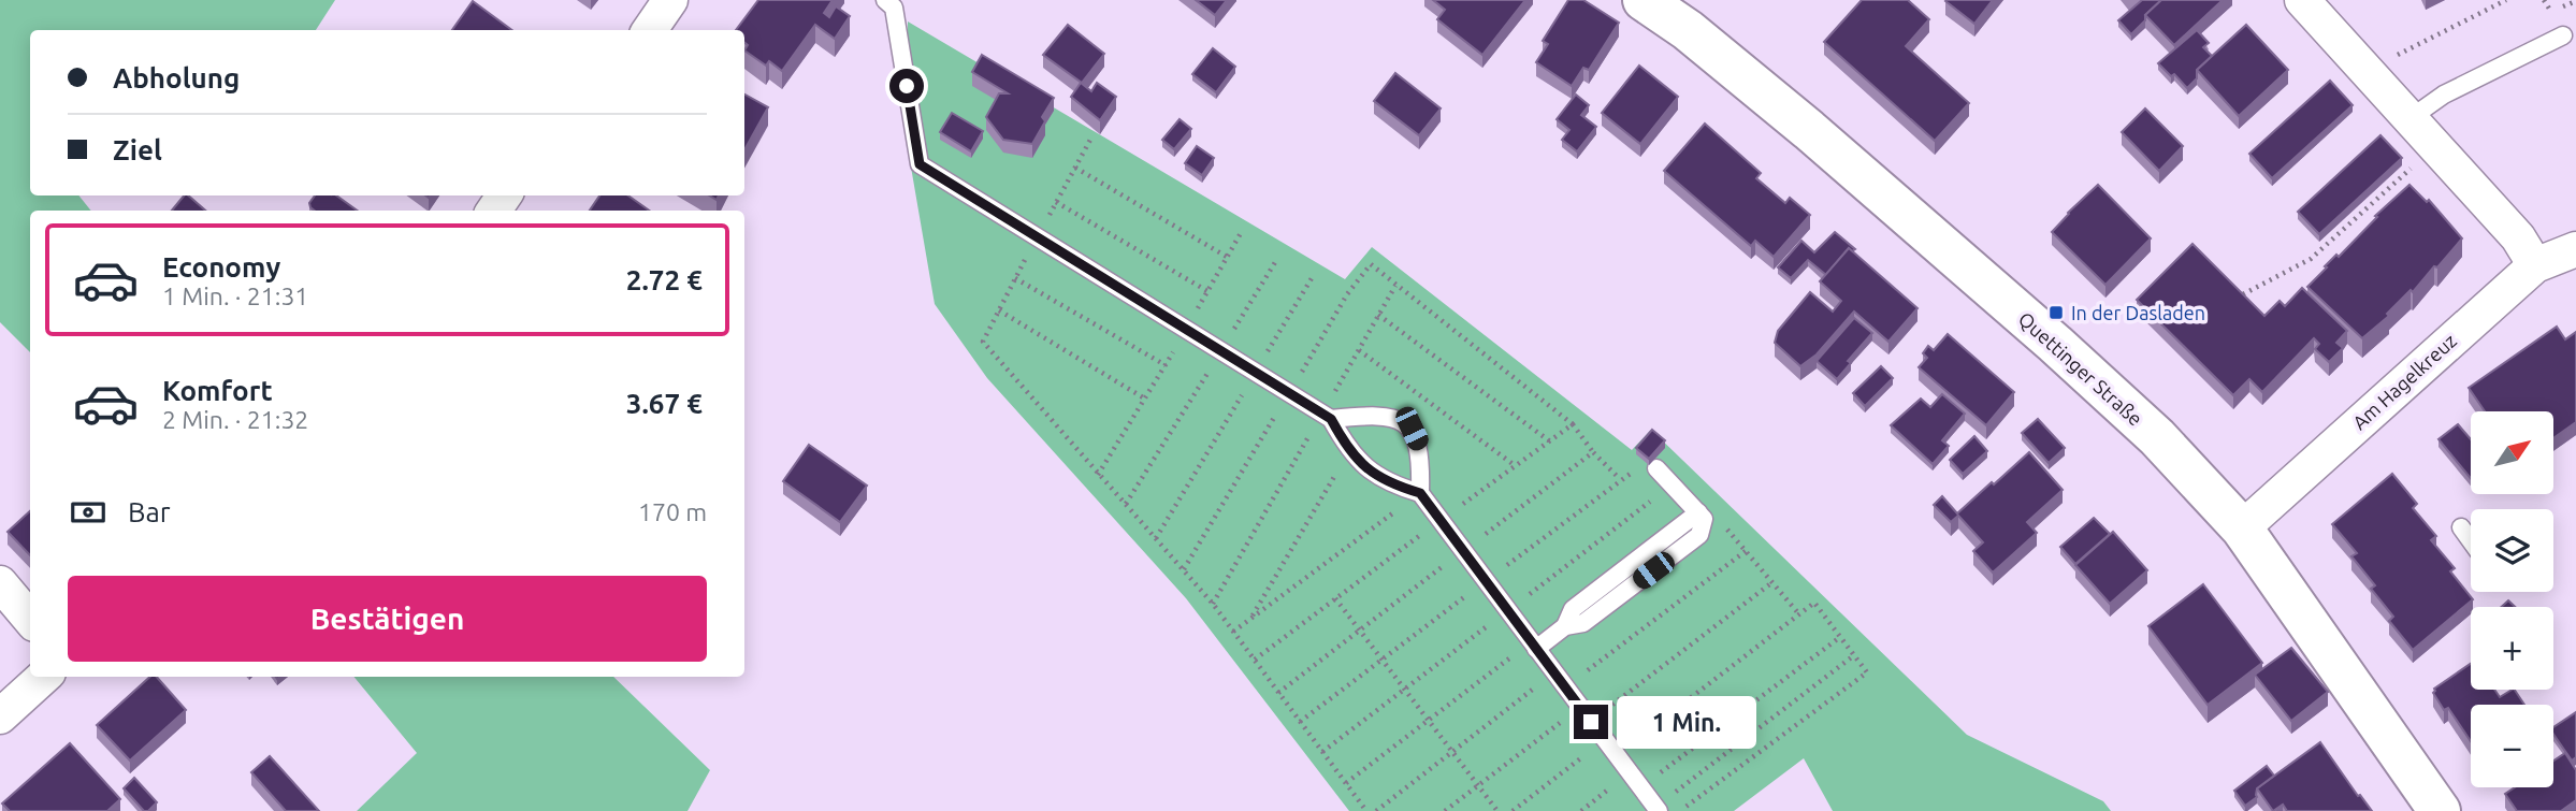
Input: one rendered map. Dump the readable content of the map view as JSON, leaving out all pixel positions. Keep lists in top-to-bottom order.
{
  "streets": {
    "street": ["Quettinger Straße", "Am Hagelkreuz"]
  },
  "crossings": [
    ["Quettinger Straße", "Am Hagelkreuz"]
  ],
  "places": {
    "transit": ["In der Dasladen"]
  },
  "north": "top right",
  "page": {
    "banner": ["Abholung", "Ziel"],
    "list": [
      {
        "name": "Economy",
        "note": "1 Min. · 21:31",
        "value": "2.72 €"
      },
      {
        "name": "Komfort",
        "note": "2 Min. · 21:32",
        "value": "3.67 €"
      }
    ],
    "map_buttons": ["+", "−"],
    "pay": ["Bar", "170 m"],
    "buttons": "Bestätigen",
    "bubble": "1 Min."
  }
}
